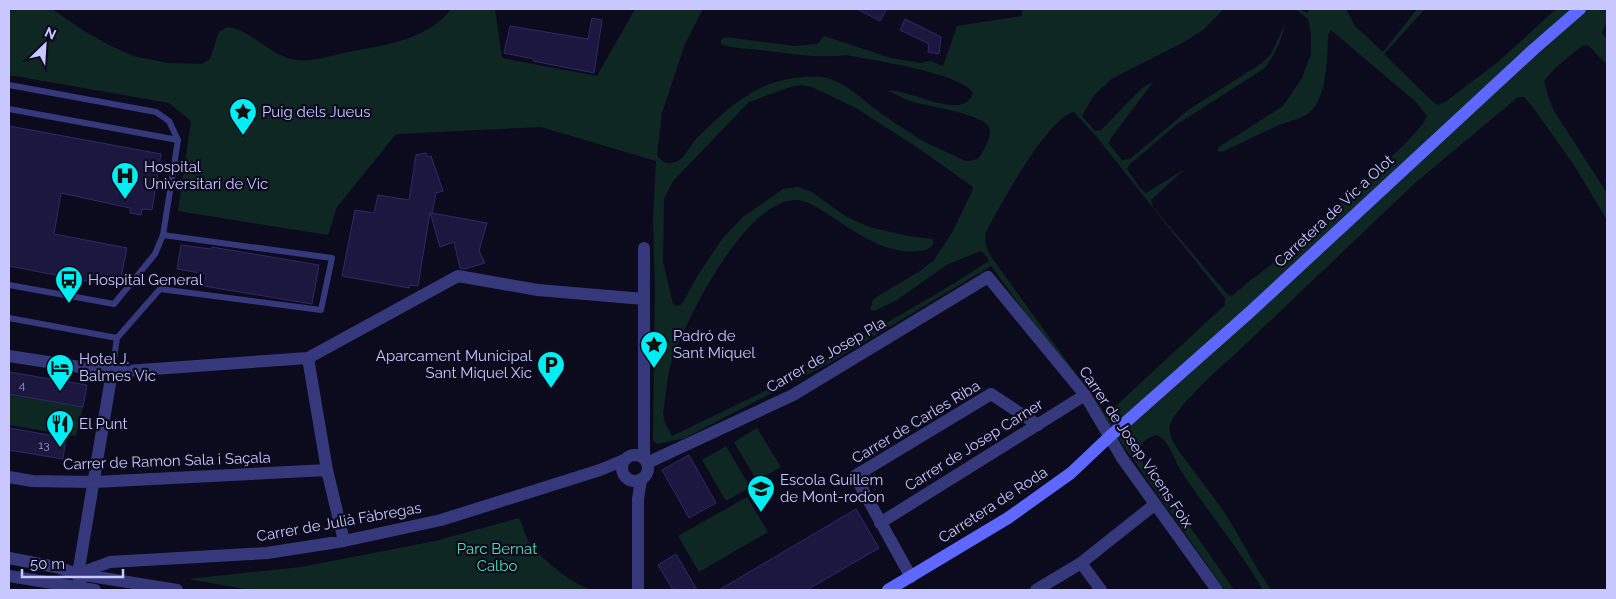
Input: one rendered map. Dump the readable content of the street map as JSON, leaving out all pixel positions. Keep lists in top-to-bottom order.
{
  "streets": {
    "street": [
      "Carretera de Vic a Olot",
      "Carrer de Josep Pla",
      "Carrer de Carles Riba",
      "Carrer de Josep Carner",
      "Carrer de Josep Vicens Foix",
      "Carrer de Ramon Sala i Saçala",
      "Carretera de Roda",
      "Carrer de Julià Fàbregas"
    ]
  },
  "crossings": [
    ["Carretera de Vic a Olot", "Carrer de Josep Vicens Foix"],
    ["Carretera de Vic a Olot", "Carretera de Roda"],
    ["Carrer de Josep Pla", "Carrer de Josep Vicens Foix"],
    ["Carrer de Josep Pla", "Carrer de Julià Fàbregas"],
    ["Carrer de Carles Riba", "Carrer de Josep Carner"],
    ["Carrer de Carles Riba", "Carretera de Roda"],
    ["Carrer de Josep Carner", "Carrer de Josep Vicens Foix"],
    ["Carrer de Josep Vicens Foix", "Carretera de Roda"]
  ],
  "parks": ["Parc Bernat Calbo"],
  "places": {
    "place": ["Puig dels Jueus", "Padró de Sant Miquel"],
    "hospital": ["Hospital Universitari de Vic"],
    "bus stop": ["Hospital General"],
    "parking": ["Aparcament Municipal Sant Miquel Xic"],
    "hotel": ["Hotel J. Balmes Vic"],
    "restaurant": ["El Punt"],
    "school or university": ["Escola Guillem de Mont-rodon"]
  },
  "house_numbers": ["4", "13"],
  "scale_bar": "50 m",
  "north": "top right"
}
